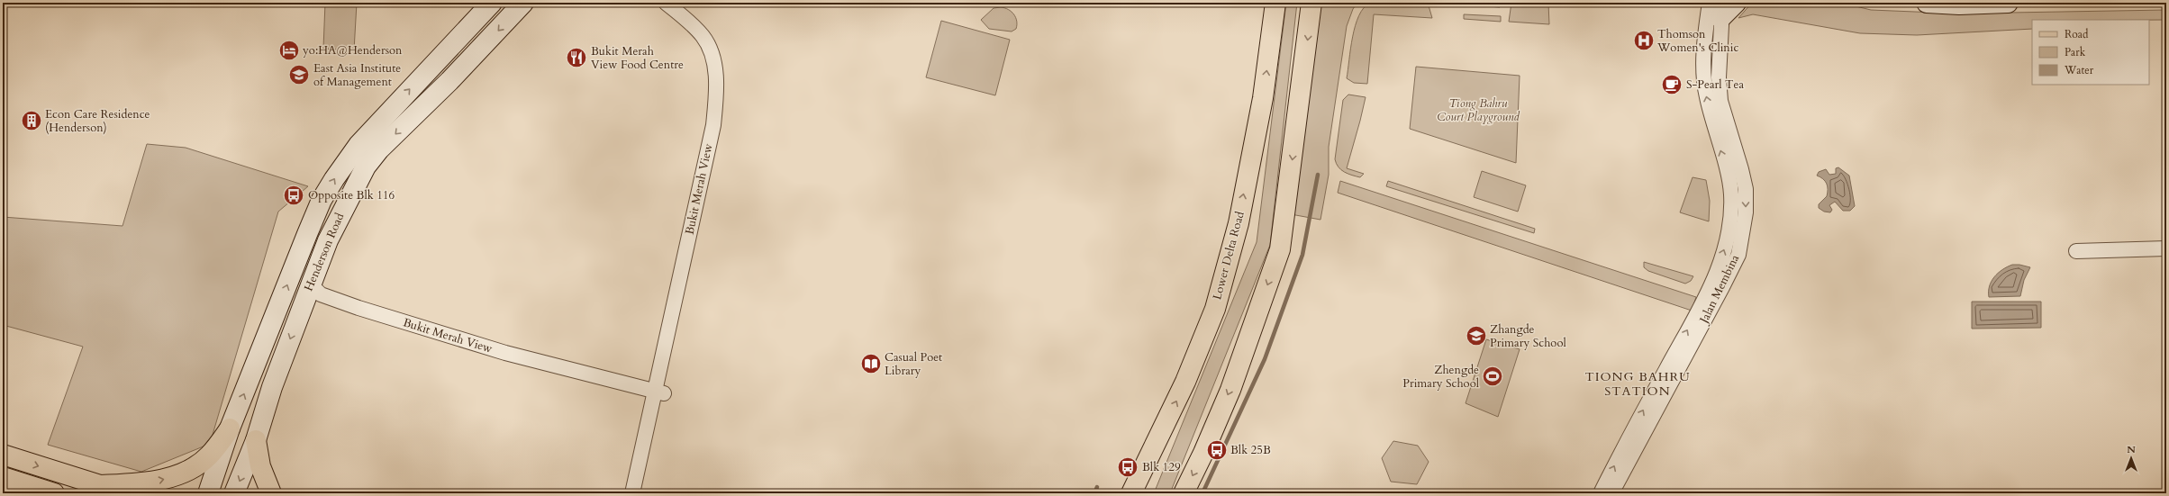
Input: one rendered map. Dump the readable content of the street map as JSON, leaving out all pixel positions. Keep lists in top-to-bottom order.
{
  "streets": {
    "main road": ["Henderson Road", "Lower Delta Road"],
    "street": ["Bukit Merah View", "Jalan Membina"]
  },
  "crossings": [
    ["Bukit Merah View", "Henderson Road"]
  ],
  "districts": ["TIONG BAHRU STATION"],
  "parks": ["Tiong Bahru Court Playground"],
  "places": {
    "hospital": ["Thomson Women's Clinic"],
    "hotel": ["yo:HA@Henderson"],
    "restaurant": ["Bukit Merah View Food Centre"],
    "school or university": ["East Asia Institute of Management", "Zhangde Primary School"],
    "cafe": ["S-Pearl Tea"],
    "building": ["Econ Care Residence (Henderson)"],
    "bus stop": ["Opposite Blk 116", "Blk 25B", "Blk 129"],
    "library": ["Casual Poet Library"],
    "sports": ["Zhengde Primary School"]
  },
  "legend": ["Road", "Park", "Water"],
  "north": "top"
}
